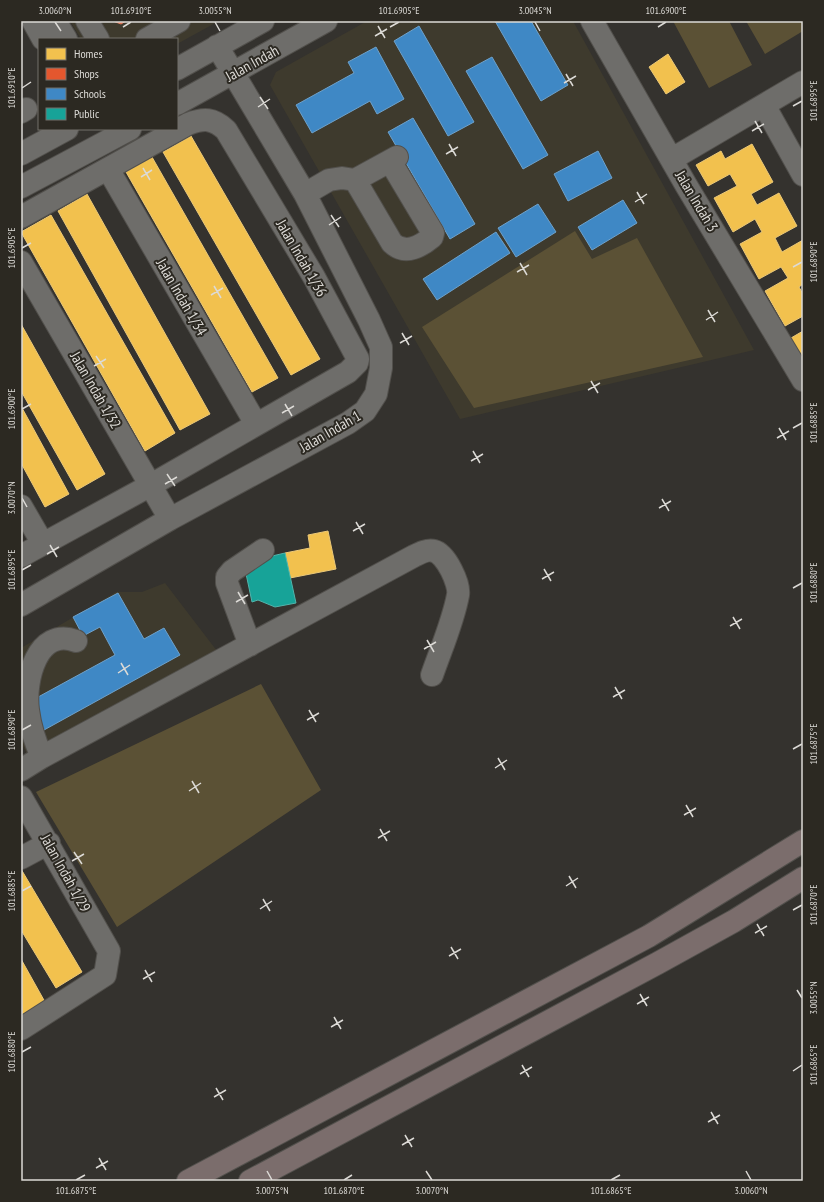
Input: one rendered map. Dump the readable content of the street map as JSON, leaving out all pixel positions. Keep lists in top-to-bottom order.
{
  "streets": {
    "street": [
      "Jalan Indah",
      "Jalan Indah 3",
      "Jalan Indah 1/36",
      "Jalan Indah 1/34",
      "Jalan Indah 1/32",
      "Jalan Indah 1",
      "Jalan Indah 1/29"
    ]
  },
  "crossings": [
    ["Jalan Indah", "Jalan Indah 1"],
    ["Jalan Indah 1/36", "Jalan Indah 1/34"],
    ["Jalan Indah 1/36", "Jalan Indah 1/32"],
    ["Jalan Indah 1/32", "Jalan Indah 1"]
  ],
  "legend": [
    "Homes",
    "Shops",
    "Schools",
    "Public"
  ],
  "coordinates": [
    "3.0060°N",
    "101.6910°E",
    "3.0055°N",
    "101.6905°E",
    "3.0045°N",
    "101.6900°E",
    "101.6895°E",
    "101.6890°E",
    "101.6885°E",
    "3.0070°N",
    "101.6880°E",
    "101.6875°E",
    "101.6870°E",
    "101.6865°E",
    "3.0075°N"
  ]
}
